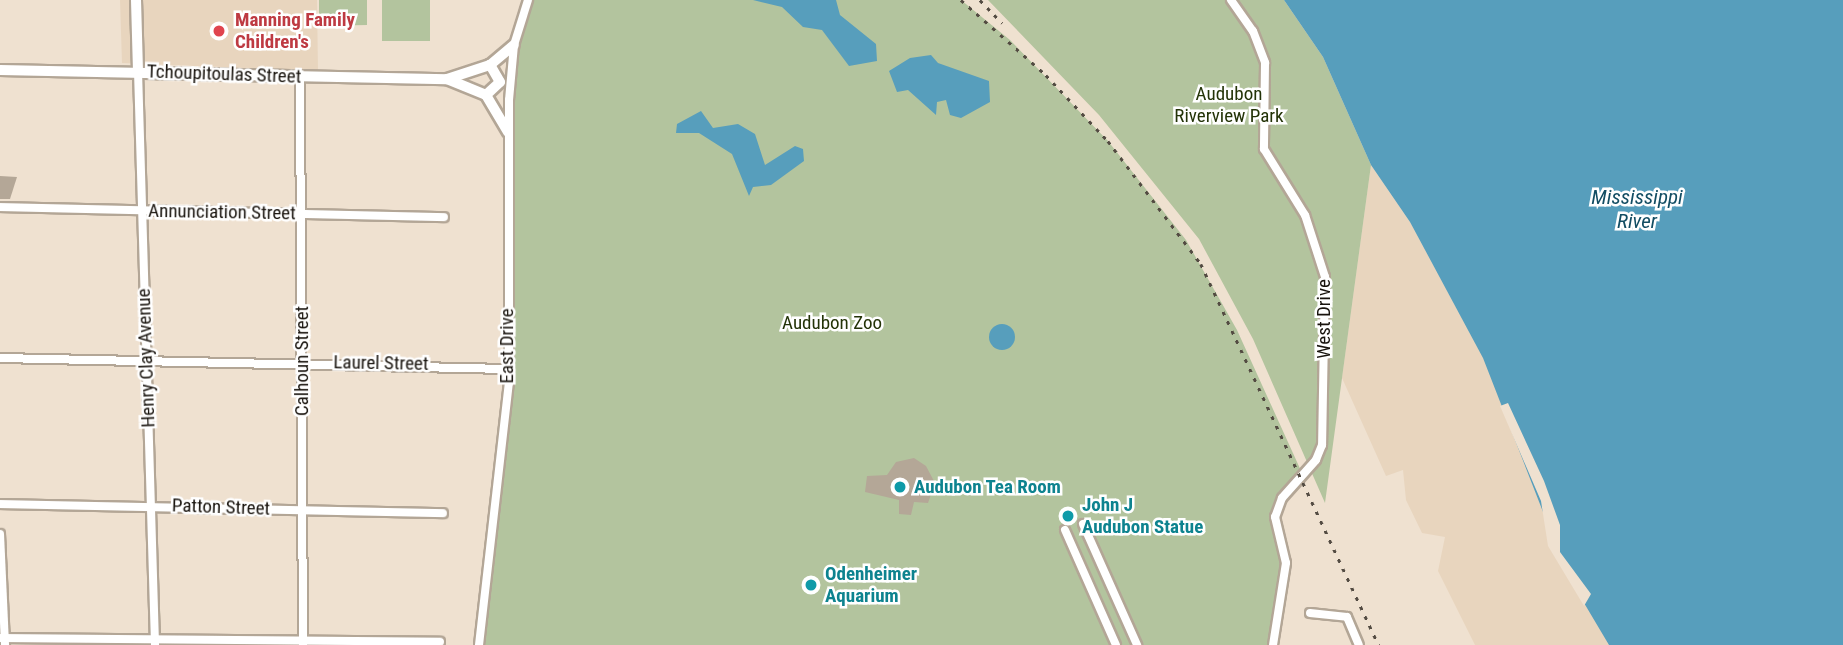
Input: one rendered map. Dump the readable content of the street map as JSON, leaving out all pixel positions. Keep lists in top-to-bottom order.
{
  "streets": {
    "street": [
      "Tchoupitoulas Street",
      "Annunciation Street",
      "West Drive",
      "East Drive",
      "Henry Clay Avenue",
      "Calhoun Street",
      "Laurel Street",
      "Patton Street"
    ]
  },
  "crossings": [
    ["Tchoupitoulas Street", "East Drive"],
    ["Tchoupitoulas Street", "Henry Clay Avenue"],
    ["Tchoupitoulas Street", "Calhoun Street"],
    ["Annunciation Street", "Henry Clay Avenue"],
    ["Annunciation Street", "Calhoun Street"],
    ["East Drive", "Laurel Street"],
    ["Henry Clay Avenue", "Laurel Street"],
    ["Henry Clay Avenue", "Patton Street"],
    ["Calhoun Street", "Laurel Street"],
    ["Calhoun Street", "Patton Street"]
  ],
  "water": ["Mississippi River"],
  "parks": ["Audubon Riverview Park", "Audubon Zoo"],
  "places": [
    "Manning Family Children's",
    "Audubon Tea Room",
    "John J Audubon Statue",
    "Odenheimer Aquarium"
  ]
}
